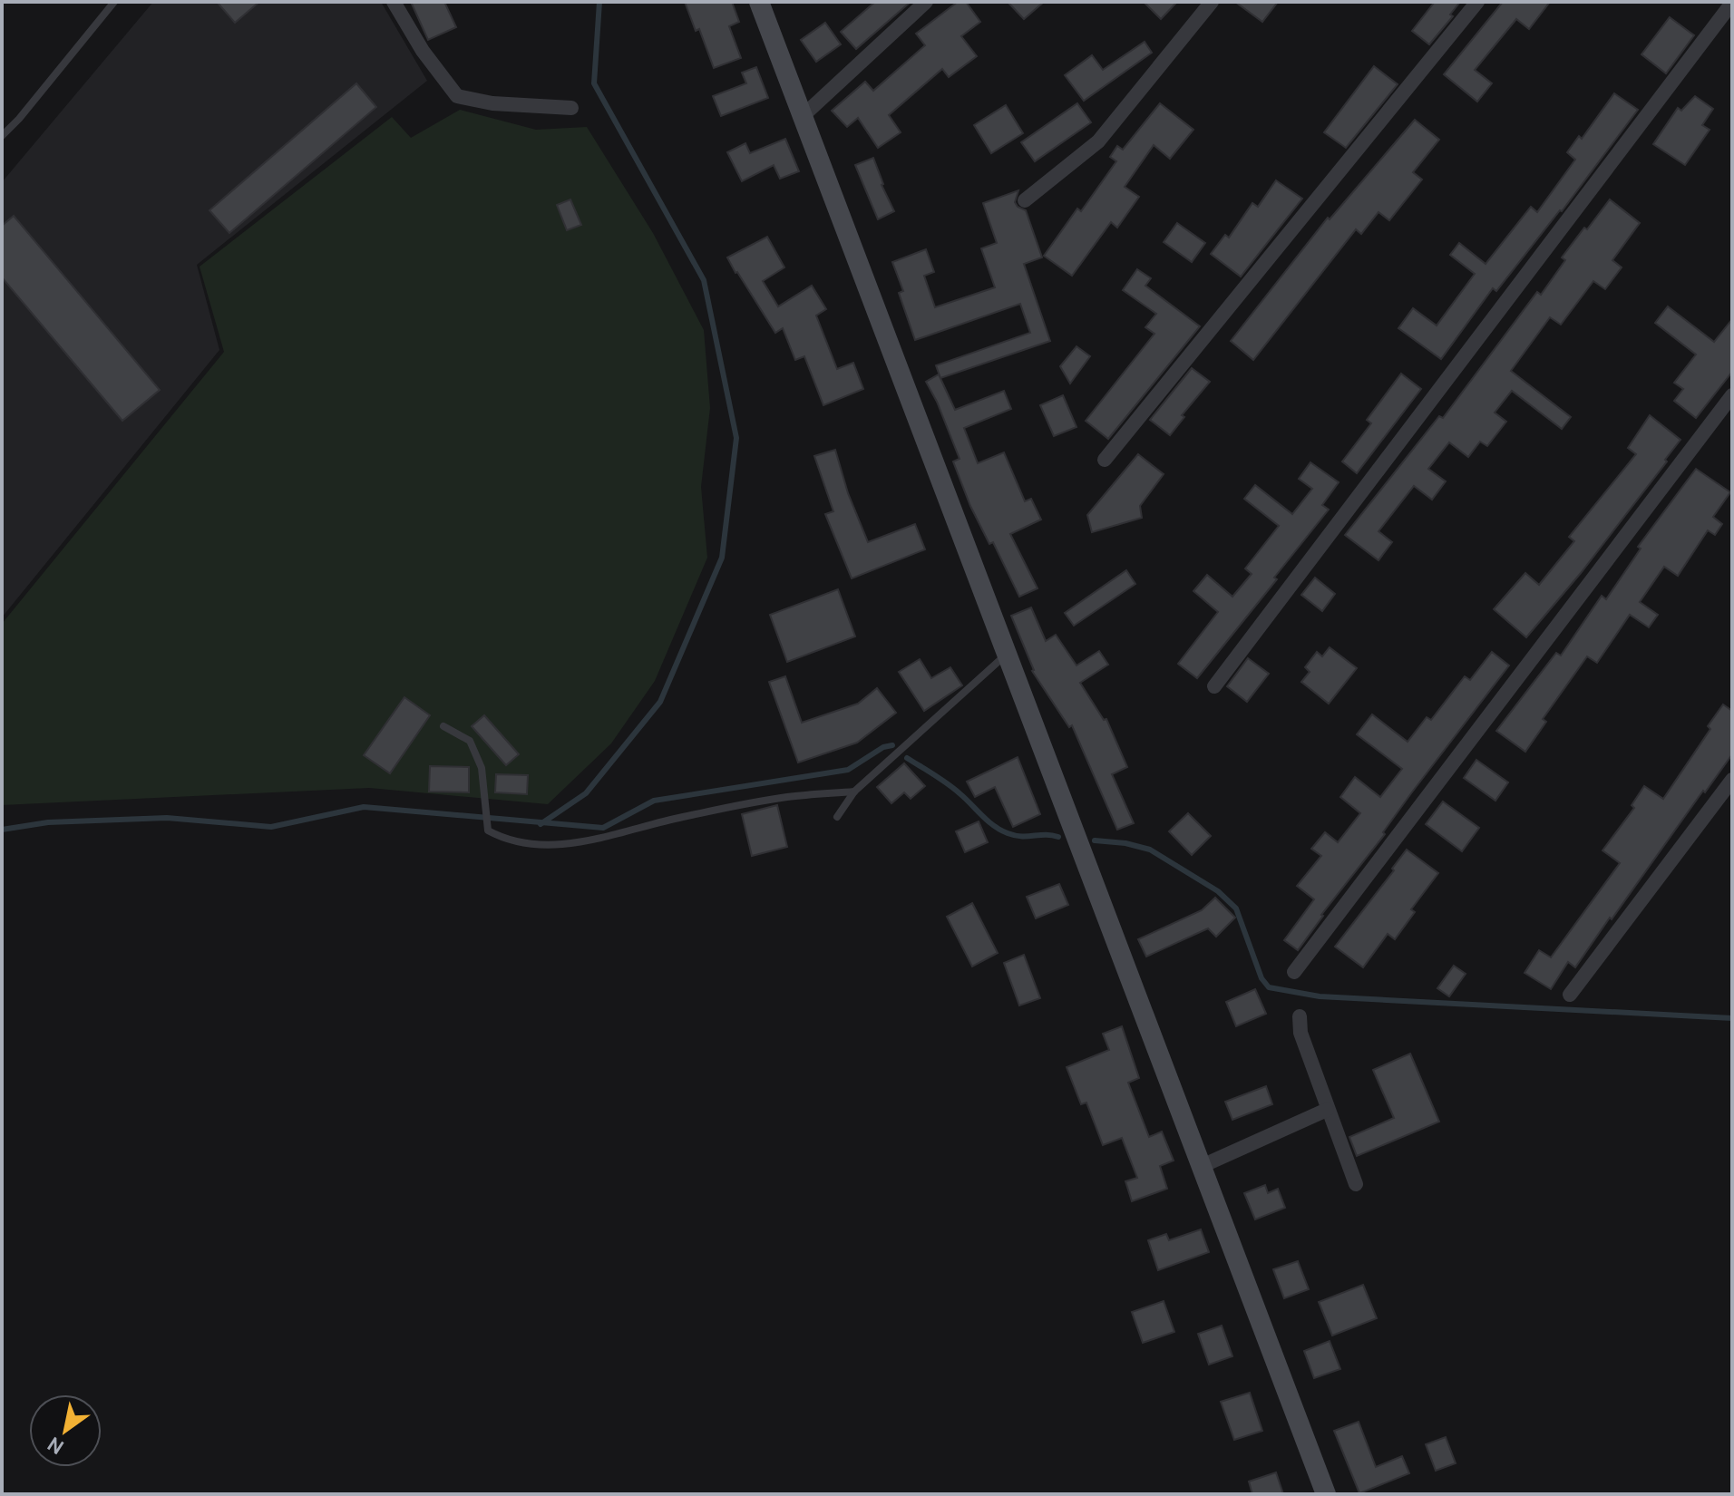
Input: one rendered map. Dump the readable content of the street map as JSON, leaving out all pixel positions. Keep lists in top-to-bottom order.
{
  "north": "bottom left"
}
